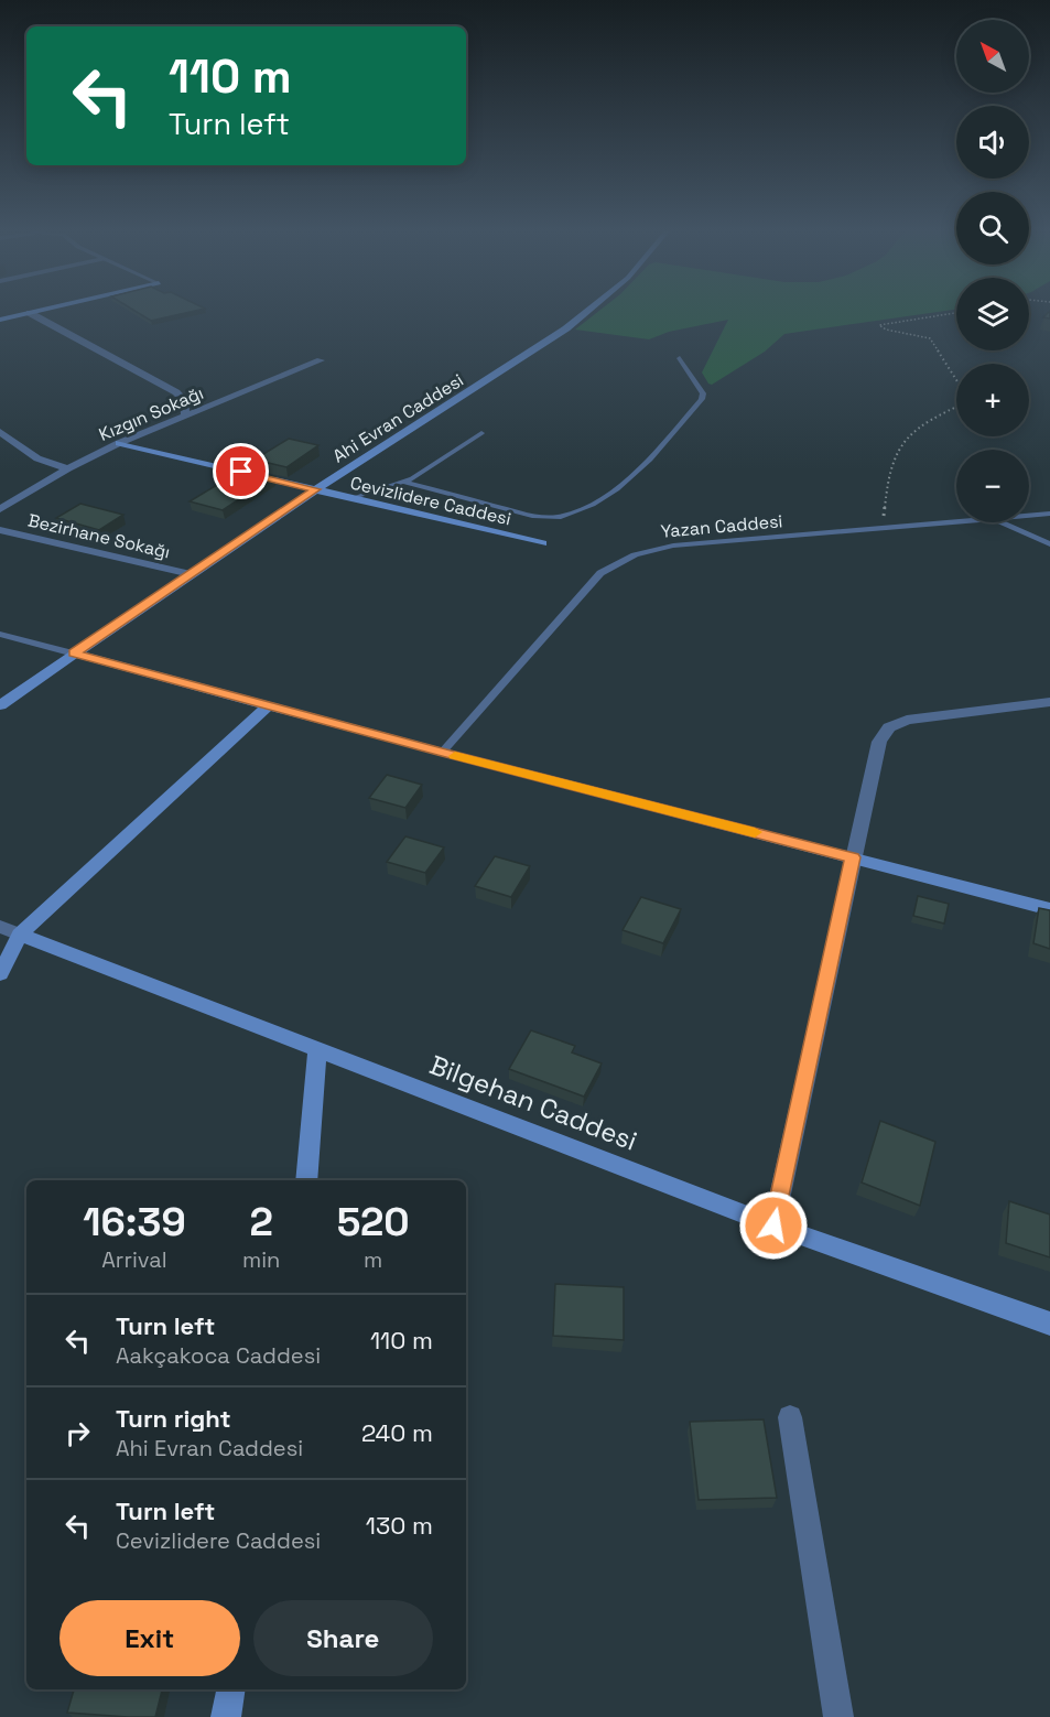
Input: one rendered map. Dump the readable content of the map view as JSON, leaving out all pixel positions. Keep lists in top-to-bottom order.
{
  "streets": {
    "street": [
      "Kızgın Sokağı",
      "Ahi Evran Caddesi",
      "Cevizlidere Caddesi",
      "Bezirhane Sokağı",
      "Bilgehan Caddesi"
    ],
    "lane": ["Yazan Caddesi"]
  },
  "crossings": [
    ["Kızgın Sokağı", "Cevizlidere Caddesi"],
    ["Ahi Evran Caddesi", "Cevizlidere Caddesi"],
    ["Ahi Evran Caddesi", "Bezirhane Sokağı"]
  ],
  "north": "top left",
  "page": {
    "map_buttons": ["+", "−"],
    "turn": ["110 m", "Turn left"],
    "eta": [
      "16:39",
      "Arrival",
      "2",
      "min",
      "520",
      "m"
    ],
    "list": [
      {
        "name": "Turn left",
        "note": "Aakçakoca Caddesi",
        "value": "110 m"
      },
      {
        "name": "Turn right",
        "note": "Ahi Evran Caddesi",
        "value": "240 m"
      },
      {
        "name": "Turn left",
        "note": "Cevizlidere Caddesi",
        "value": "130 m"
      }
    ],
    "buttons": ["Exit", "Share"]
  }
}
